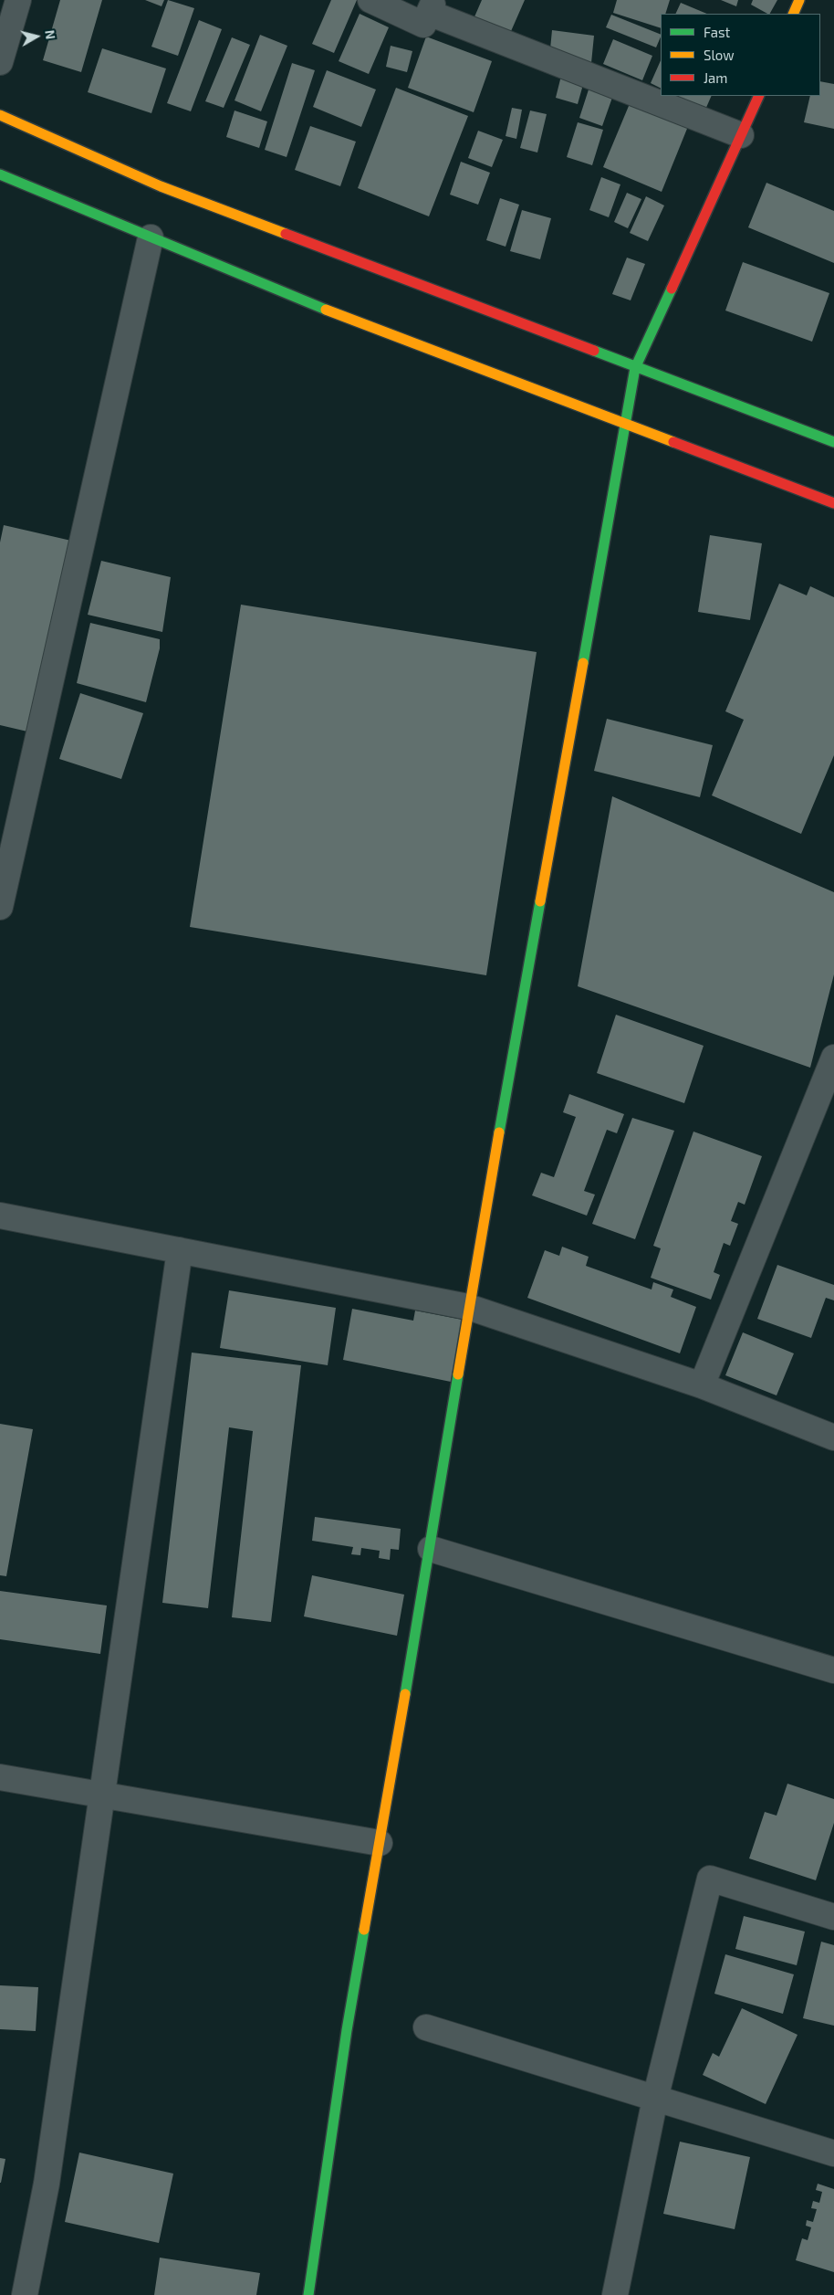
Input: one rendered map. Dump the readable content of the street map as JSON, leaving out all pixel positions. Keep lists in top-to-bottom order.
{
  "legend": ["Fast", "Slow", "Jam"],
  "north": "right"
}
